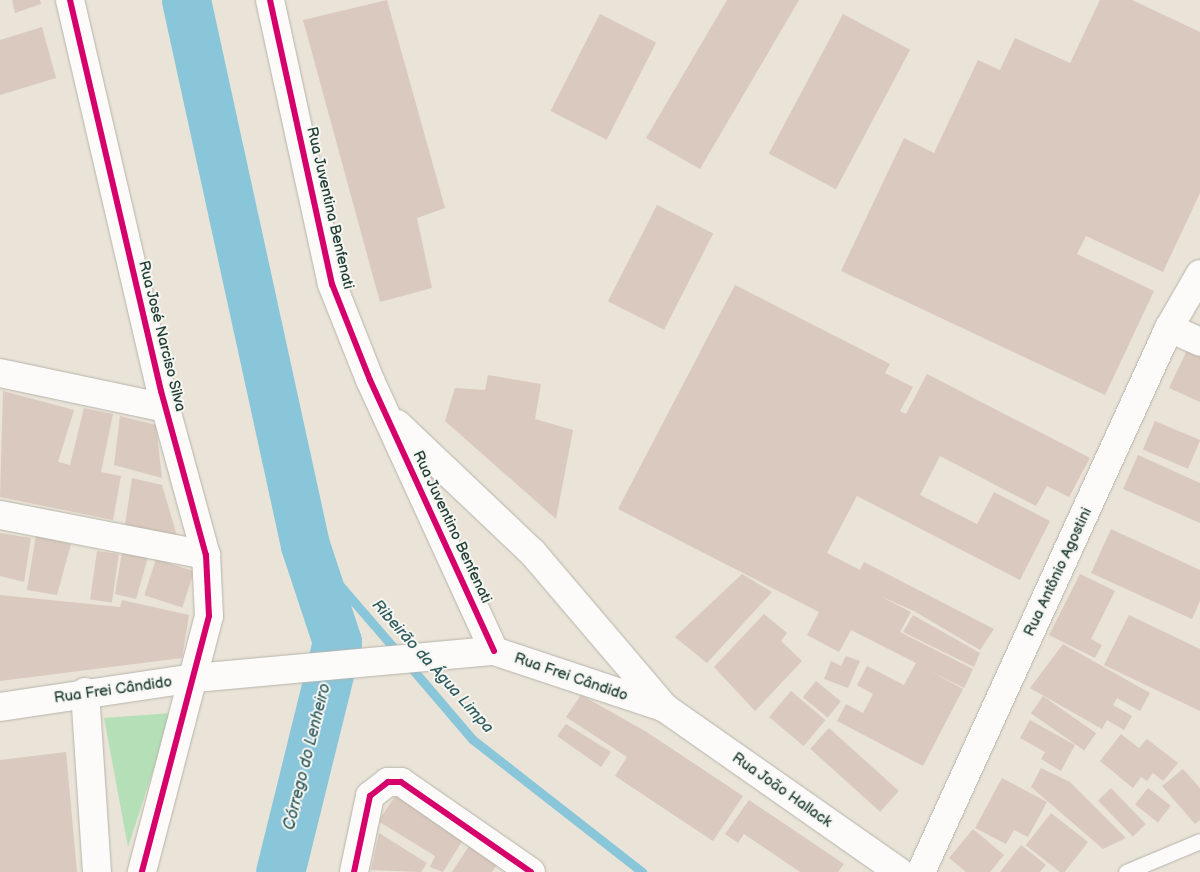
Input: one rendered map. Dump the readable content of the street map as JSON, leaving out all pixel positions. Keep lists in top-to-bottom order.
{
  "streets": {
    "street": [
      "Rua Juventina Benfenati",
      "Rua José Narciso Silva",
      "Rua Juventino Benfenati",
      "Rua Antônio Agostini",
      "Rua Frei Cândido",
      "Rua João Hallack"
    ]
  },
  "crossings": [
    ["Rua Juventina Benfenati", "Rua Juventino Benfenati"],
    ["Rua José Narciso Silva", "Rua Frei Cândido"],
    ["Rua Juventino Benfenati", "Rua Frei Cândido"],
    ["Rua Juventino Benfenati", "Rua João Hallack"],
    ["Rua Frei Cândido", "Rua João Hallack"]
  ],
  "water": ["Ribeirão da Água Limpa", "Córrego do Lenheiro"]
}
